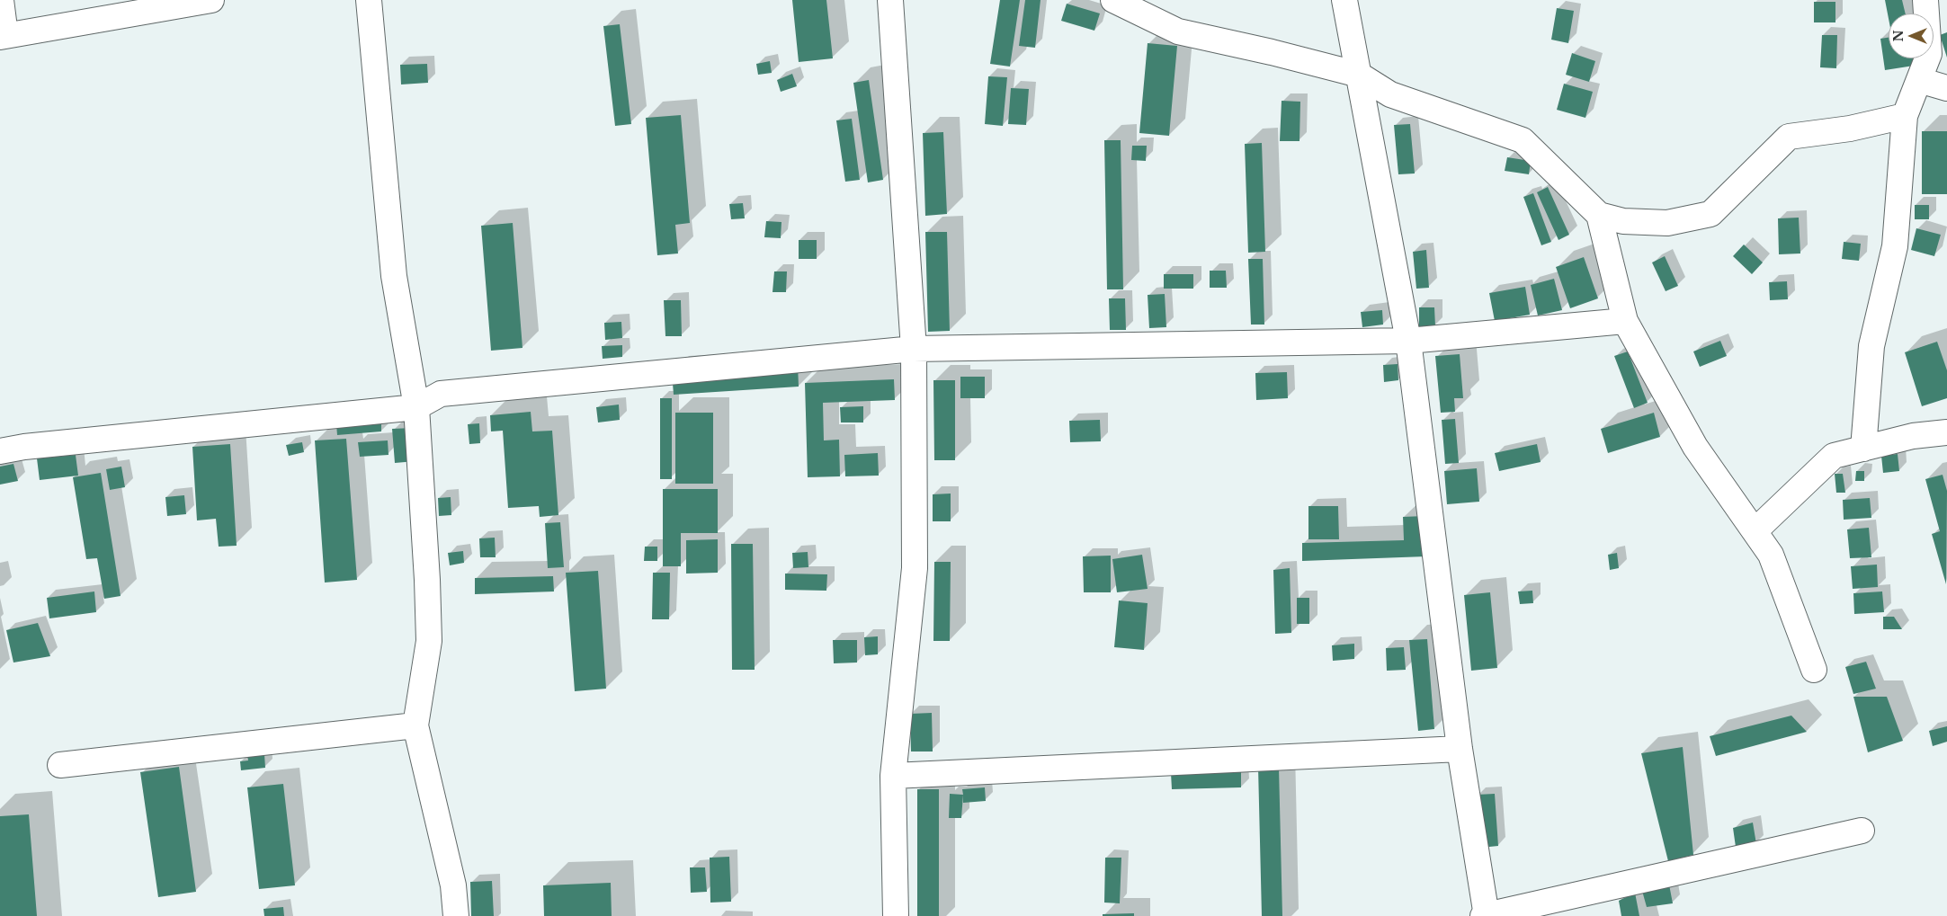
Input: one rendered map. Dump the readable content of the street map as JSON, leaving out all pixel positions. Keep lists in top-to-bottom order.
{
  "north": "left"
}
